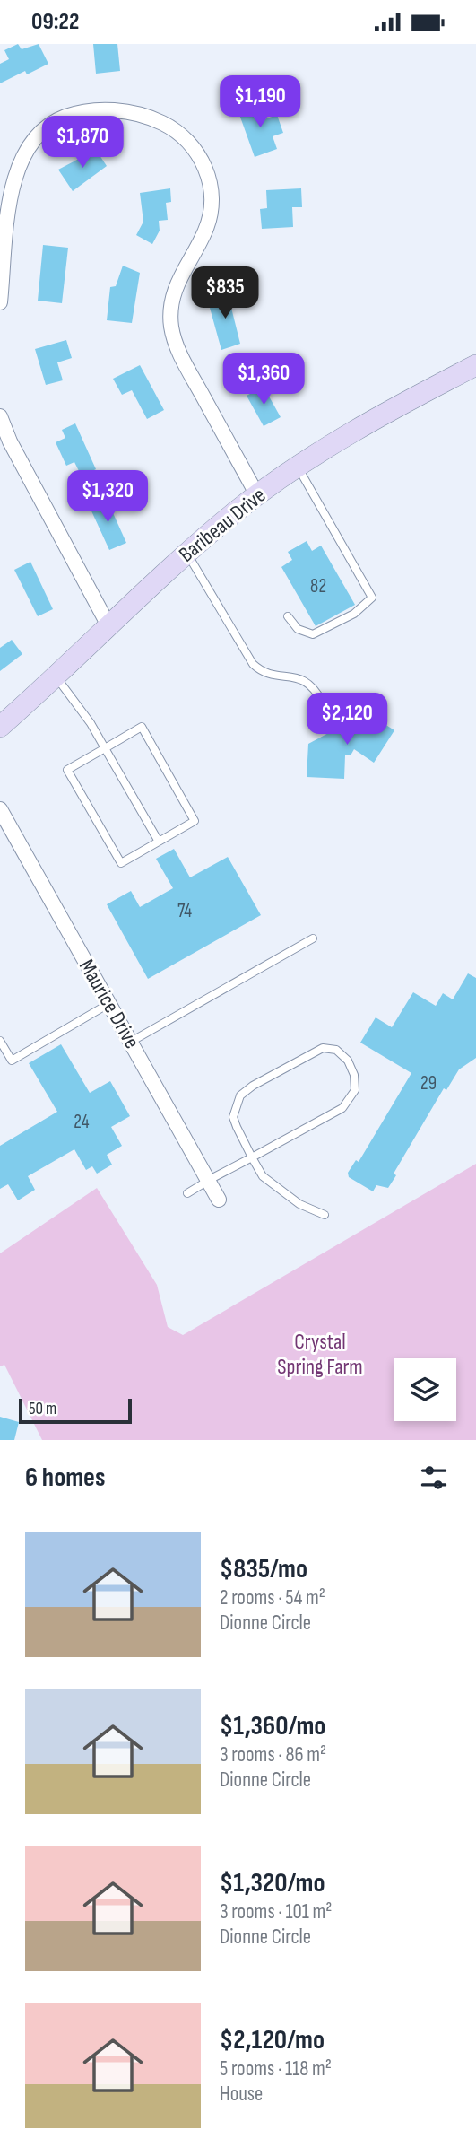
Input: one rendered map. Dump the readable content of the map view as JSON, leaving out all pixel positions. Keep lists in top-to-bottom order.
{
  "streets": {
    "street": ["Baribeau Drive", "Maurice Drive"]
  },
  "parks": ["Crystal Spring Farm"],
  "house_numbers": [
    "82",
    "74",
    "29",
    "24"
  ],
  "scale_bar": "50 m",
  "page": {
    "status": "09:22",
    "price": [
      "$1,190",
      "$1,870",
      "$835",
      "$1,360",
      "$1,320",
      "$2,120"
    ],
    "scale": "50 m",
    "heading": "6 homes",
    "list": [
      {
        "name": "$835/mo",
        "note": "2 rooms · 54 m² · Dionne Circle"
      },
      {
        "name": "$1,360/mo",
        "note": "3 rooms · 86 m² · Dionne Circle"
      },
      {
        "name": "$1,320/mo",
        "note": "3 rooms · 101 m² · Dionne Circle"
      },
      {
        "name": "$2,120/mo",
        "note": "5 rooms · 118 m² · House"
      }
    ]
  }
}
